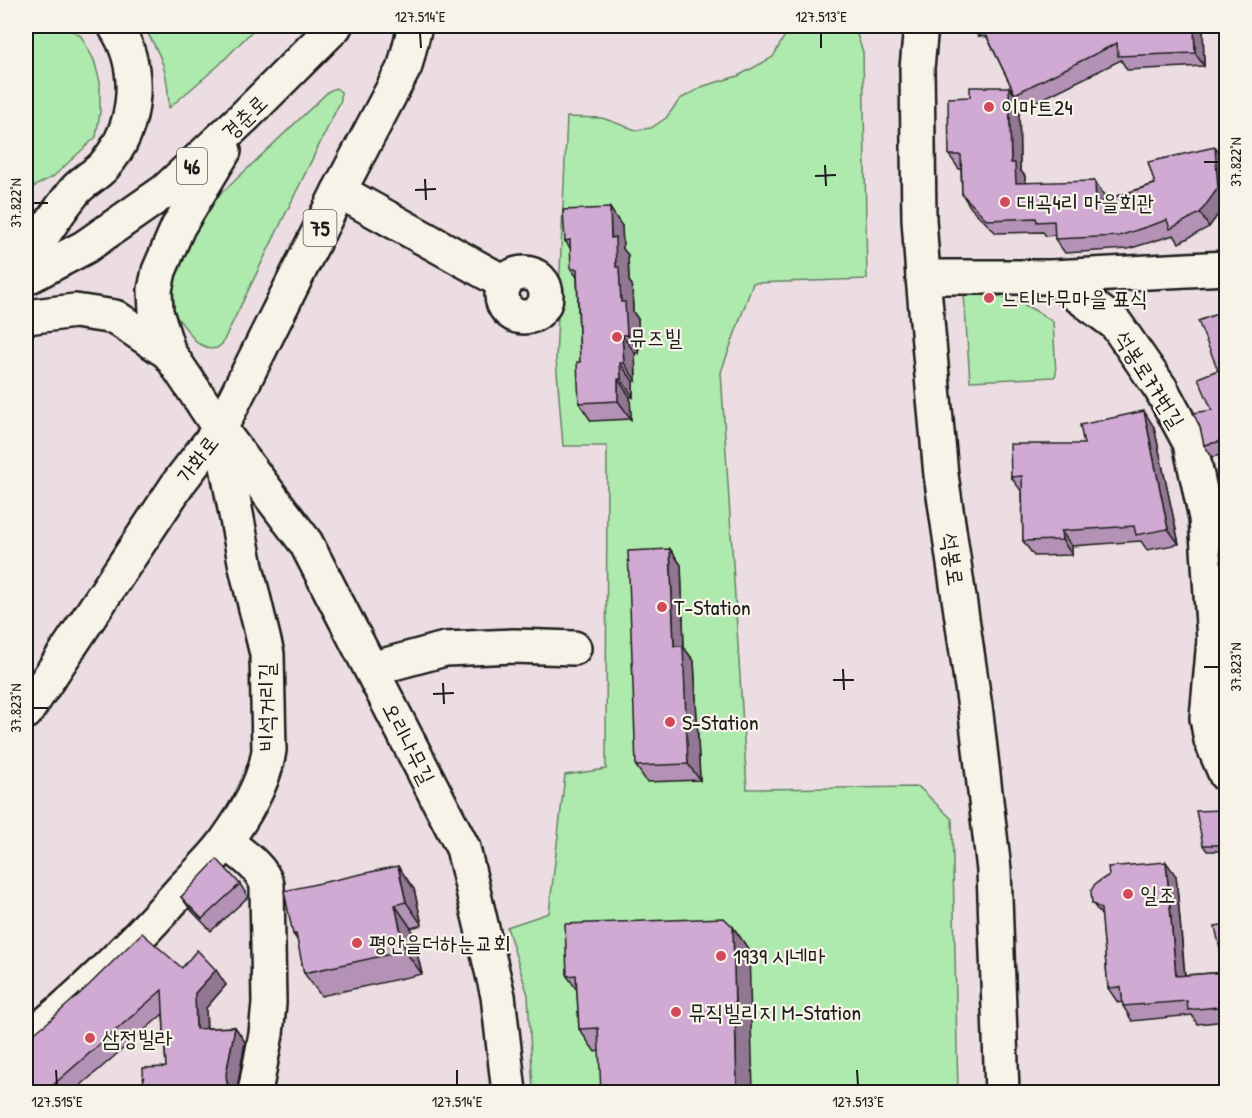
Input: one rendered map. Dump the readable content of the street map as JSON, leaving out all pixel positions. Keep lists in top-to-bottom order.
{
  "streets": {
    "main road": [
      "경춘로",
      "46",
      "75",
      "석봉로77번길",
      "가화로",
      "석봉로",
      "비석거리길",
      "오리나무길"
    ]
  },
  "crossings": [
    ["가화로", "비석거리길"],
    ["가화로", "오리나무길"],
    ["비석거리길", "오리나무길"]
  ],
  "places": [
    "이마트24",
    "대곡4리 마을회관",
    "느티나무마을 표식",
    "뮤즈빌",
    "T-Station",
    "S-Station",
    "일조",
    "평안을더하는교회",
    "1939 시네마",
    "뮤직빌리지 M-Station",
    "삼정빌라"
  ],
  "coordinates": [
    "127.514°E",
    "127.513°E",
    "37.822°N",
    "37.823°N",
    "127.515°E"
  ]
}
